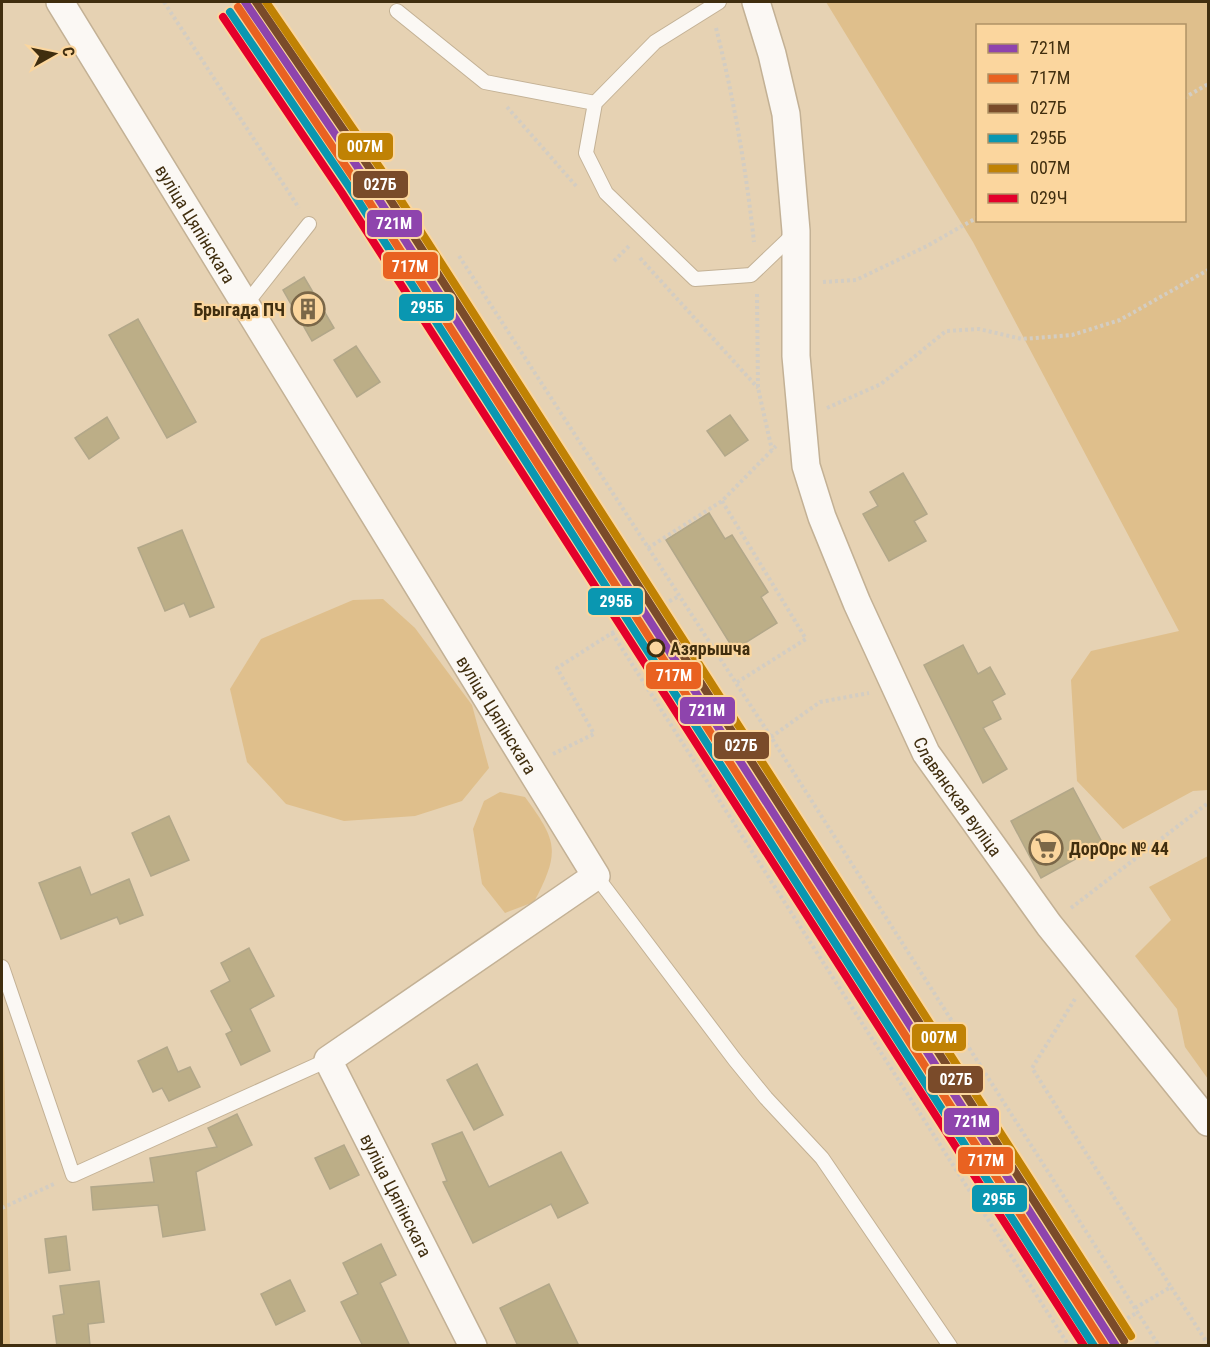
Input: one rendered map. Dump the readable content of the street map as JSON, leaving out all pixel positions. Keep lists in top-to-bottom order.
{
  "streets": {
    "street": ["вуліца Цяпінскага", "Славянская вуліца"]
  },
  "places": {
    "building": ["Брыгада ПЧ"],
    "other": ["Азярышча"],
    "supermarket": ["ДорОрс № 44"]
  },
  "lines": [
    "transit line 721М",
    "transit line 027Б",
    "transit line 007М",
    "transit line 717М",
    "transit line 295Б",
    "transit line 029Ч"
  ],
  "legend": [
    "721М",
    "717М",
    "027Б",
    "295Б",
    "007М",
    "029Ч"
  ],
  "north": "right"
}
